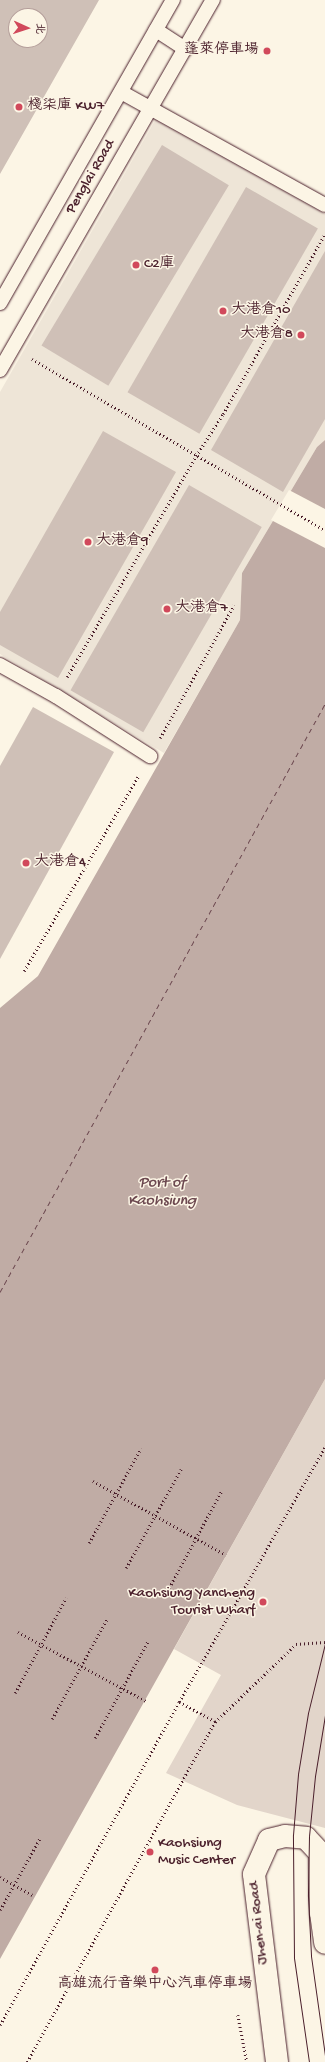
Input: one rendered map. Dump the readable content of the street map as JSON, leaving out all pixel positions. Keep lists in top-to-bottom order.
{
  "streets": {
    "street": ["Jhen-ai Road"],
    "lane": ["Penglai Road"]
  },
  "water": ["Port of Kaohsiung"],
  "places": [
    "蓬萊停車場",
    "棧柒庫 KW7",
    "C2庫",
    "大港倉10",
    "大港倉8",
    "大港倉9",
    "大港倉7",
    "大港倉4",
    "Kaohsiung Yancheng Tourist Wharf",
    "Kaohsiung Music Center",
    "高雄流行音樂中心汽車停車場"
  ],
  "north": "right"
}
